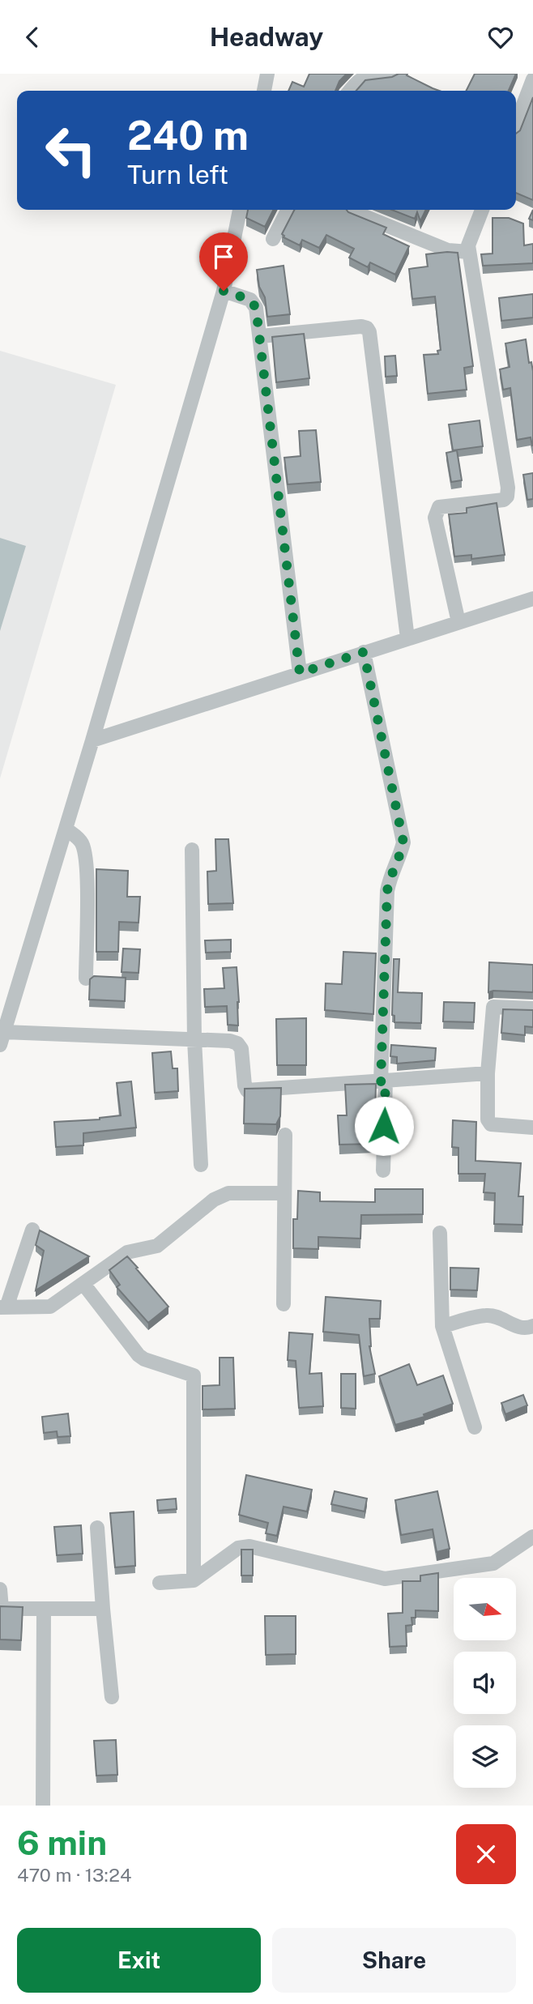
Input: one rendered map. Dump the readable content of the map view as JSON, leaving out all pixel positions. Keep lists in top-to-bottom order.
{
  "north": "right",
  "page": {
    "header": "Headway",
    "turn": ["240 m", "Turn left"],
    "heading": ["6 min", "470 m · 13:24"],
    "buttons": ["Exit", "Share"]
  }
}
